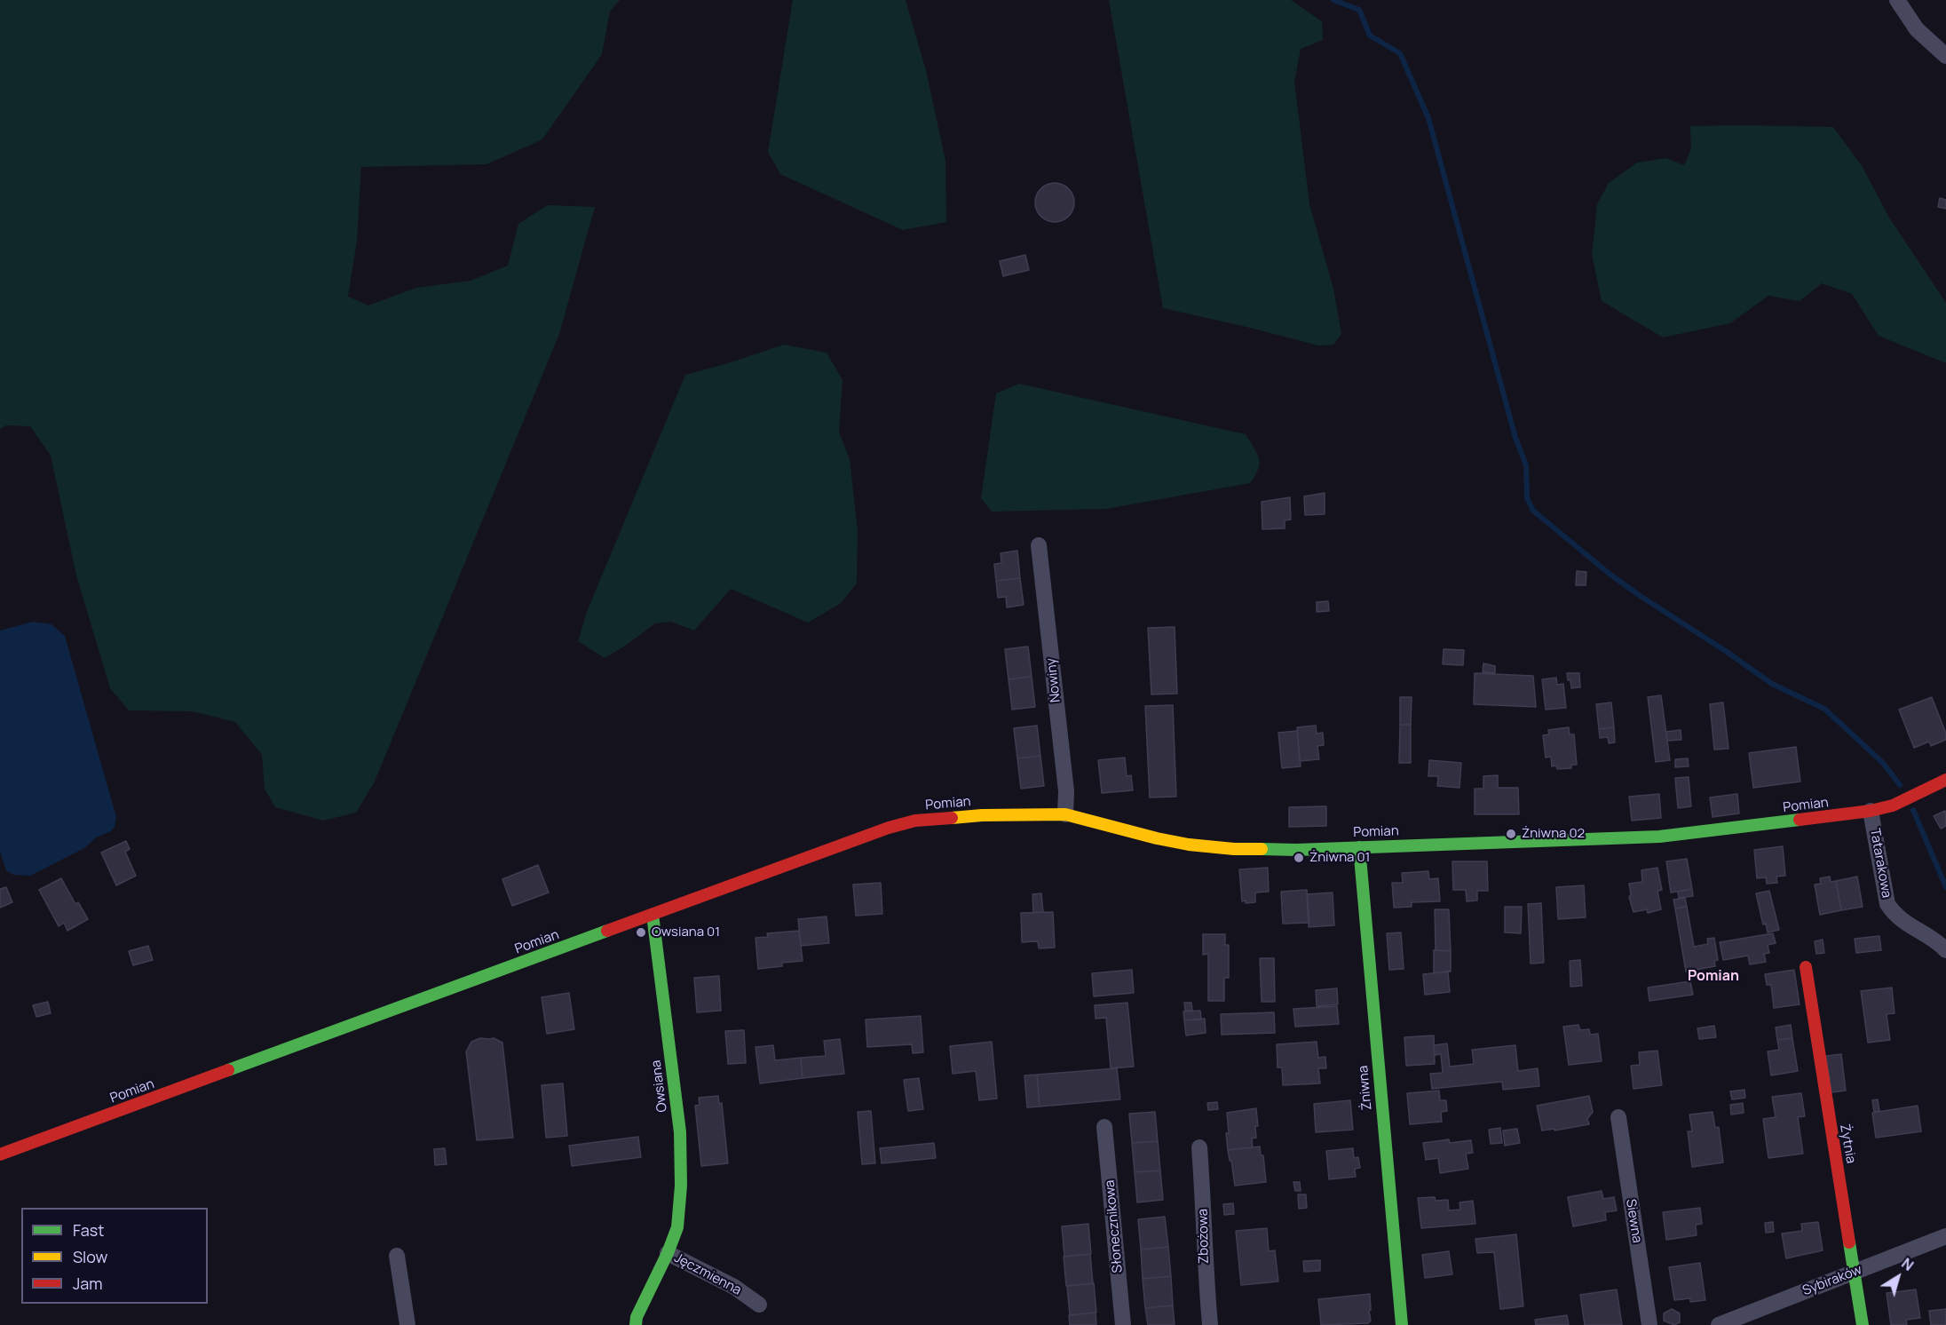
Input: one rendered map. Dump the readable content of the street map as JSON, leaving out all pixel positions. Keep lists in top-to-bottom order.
{
  "streets": {
    "street": [
      "Nowiny",
      "Pomian",
      "Tatarakowa",
      "Owsiana",
      "Żniwna",
      "Żytnia",
      "Siewna",
      "Słonecznikowa",
      "Zbożowa",
      "Jęczmienna",
      "Sybiraków"
    ]
  },
  "crossings": [
    ["Nowiny", "Pomian"],
    ["Pomian", "Tatarakowa"],
    ["Pomian", "Owsiana"],
    ["Pomian", "Żniwna"],
    ["Owsiana", "Jęczmienna"],
    ["Żytnia", "Sybiraków"]
  ],
  "districts": ["Pomian"],
  "places": ["Żniwna 02", "Żniwna 01", "Owsiana 01"],
  "legend": ["Fast", "Slow", "Jam"],
  "north": "top right"
}
